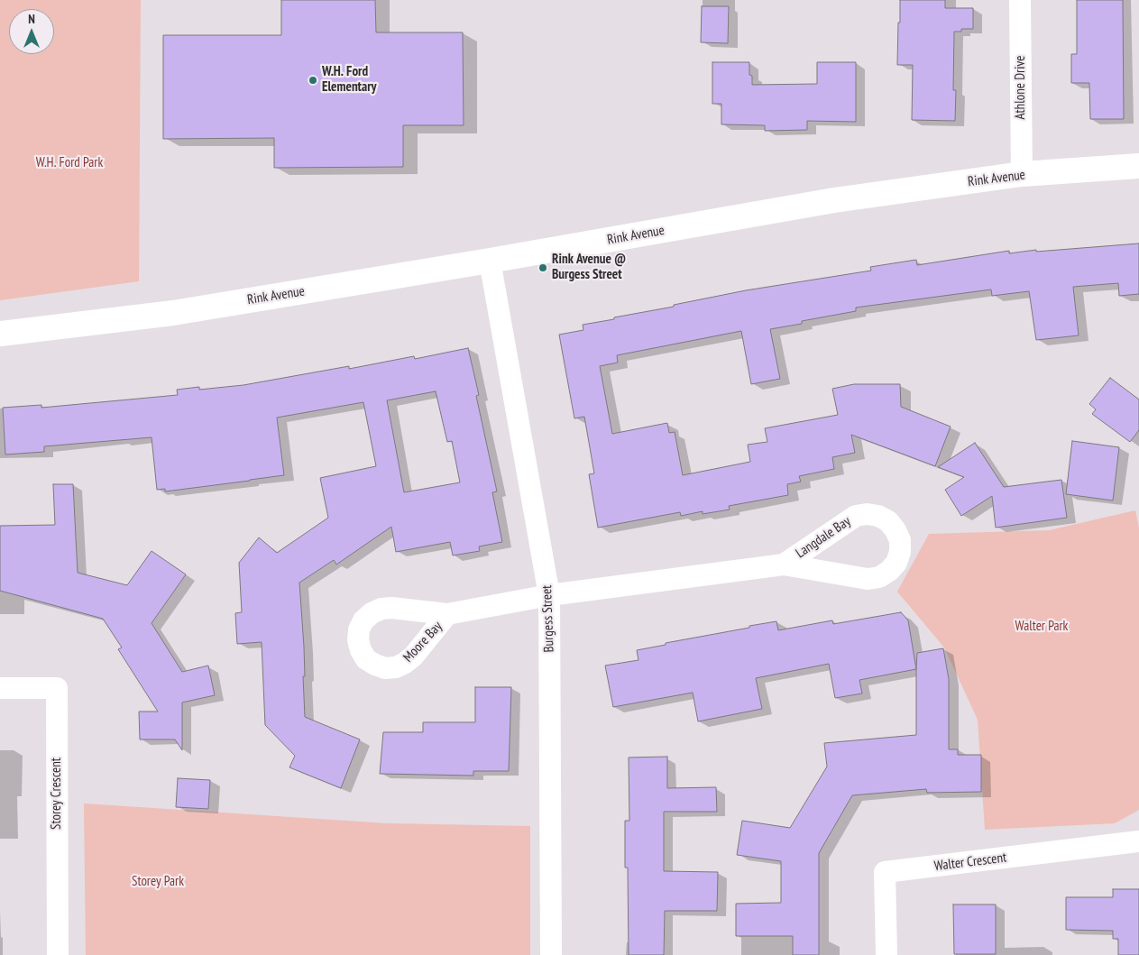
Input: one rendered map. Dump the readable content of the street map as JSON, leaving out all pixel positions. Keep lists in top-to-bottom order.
{
  "streets": {
    "street": [
      "Athlone Drive",
      "Rink Avenue",
      "Langdale Bay",
      "Burgess Street",
      "Moore Bay",
      "Storey Crescent",
      "Walter Crescent"
    ]
  },
  "crossings": [
    ["Athlone Drive", "Rink Avenue"],
    ["Rink Avenue", "Burgess Street"],
    ["Langdale Bay", "Burgess Street"],
    ["Langdale Bay", "Moore Bay"],
    ["Burgess Street", "Moore Bay"]
  ],
  "parks": ["W.H. Ford Park", "Walter Park", "Storey Park"],
  "places": ["W.H. Ford Elementary", "Rink Avenue @ Burgess Street"],
  "north": "top"
}
